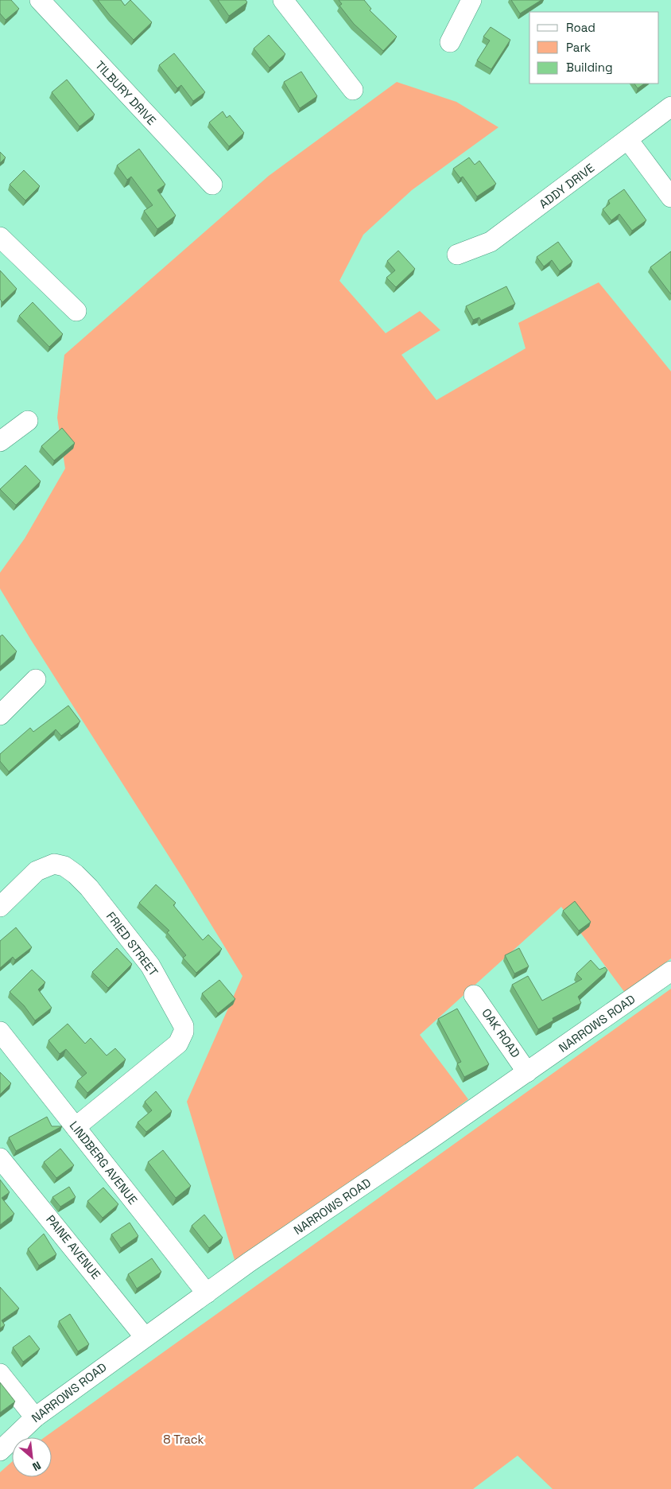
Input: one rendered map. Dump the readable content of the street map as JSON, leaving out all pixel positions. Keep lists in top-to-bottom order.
{
  "streets": {
    "street": [
      "TILBURY DRIVE",
      "ADDY DRIVE",
      "FRIED STREET",
      "NARROWS ROAD",
      "OAK ROAD",
      "LINDBERG AVENUE",
      "PAINE AVENUE"
    ]
  },
  "crossings": [
    ["FRIED STREET", "LINDBERG AVENUE"],
    ["NARROWS ROAD", "OAK ROAD"],
    ["NARROWS ROAD", "LINDBERG AVENUE"],
    ["NARROWS ROAD", "PAINE AVENUE"]
  ],
  "parks": ["8 Track"],
  "legend": ["Road", "Park", "Building"],
  "north": "bottom right"
}
